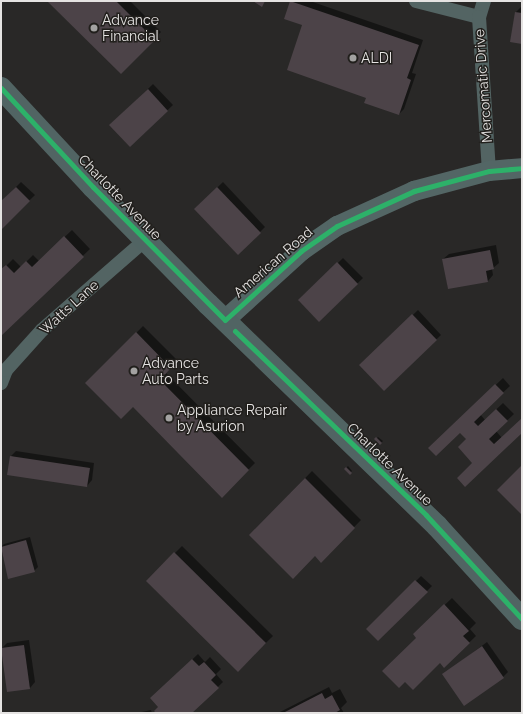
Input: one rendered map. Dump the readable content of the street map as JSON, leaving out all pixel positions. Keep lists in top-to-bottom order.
{
  "streets": {
    "main road": ["Charlotte Avenue"],
    "street": ["Mercomatic Drive", "American Road", "Watts Lane"]
  },
  "crossings": [
    ["Mercomatic Drive", "American Road"],
    ["Charlotte Avenue", "American Road"],
    ["Charlotte Avenue", "Watts Lane"]
  ],
  "places": [
    "Advance Financial",
    "ALDI",
    "Advance Auto Parts",
    "Appliance Repair by Asurion"
  ]
}
